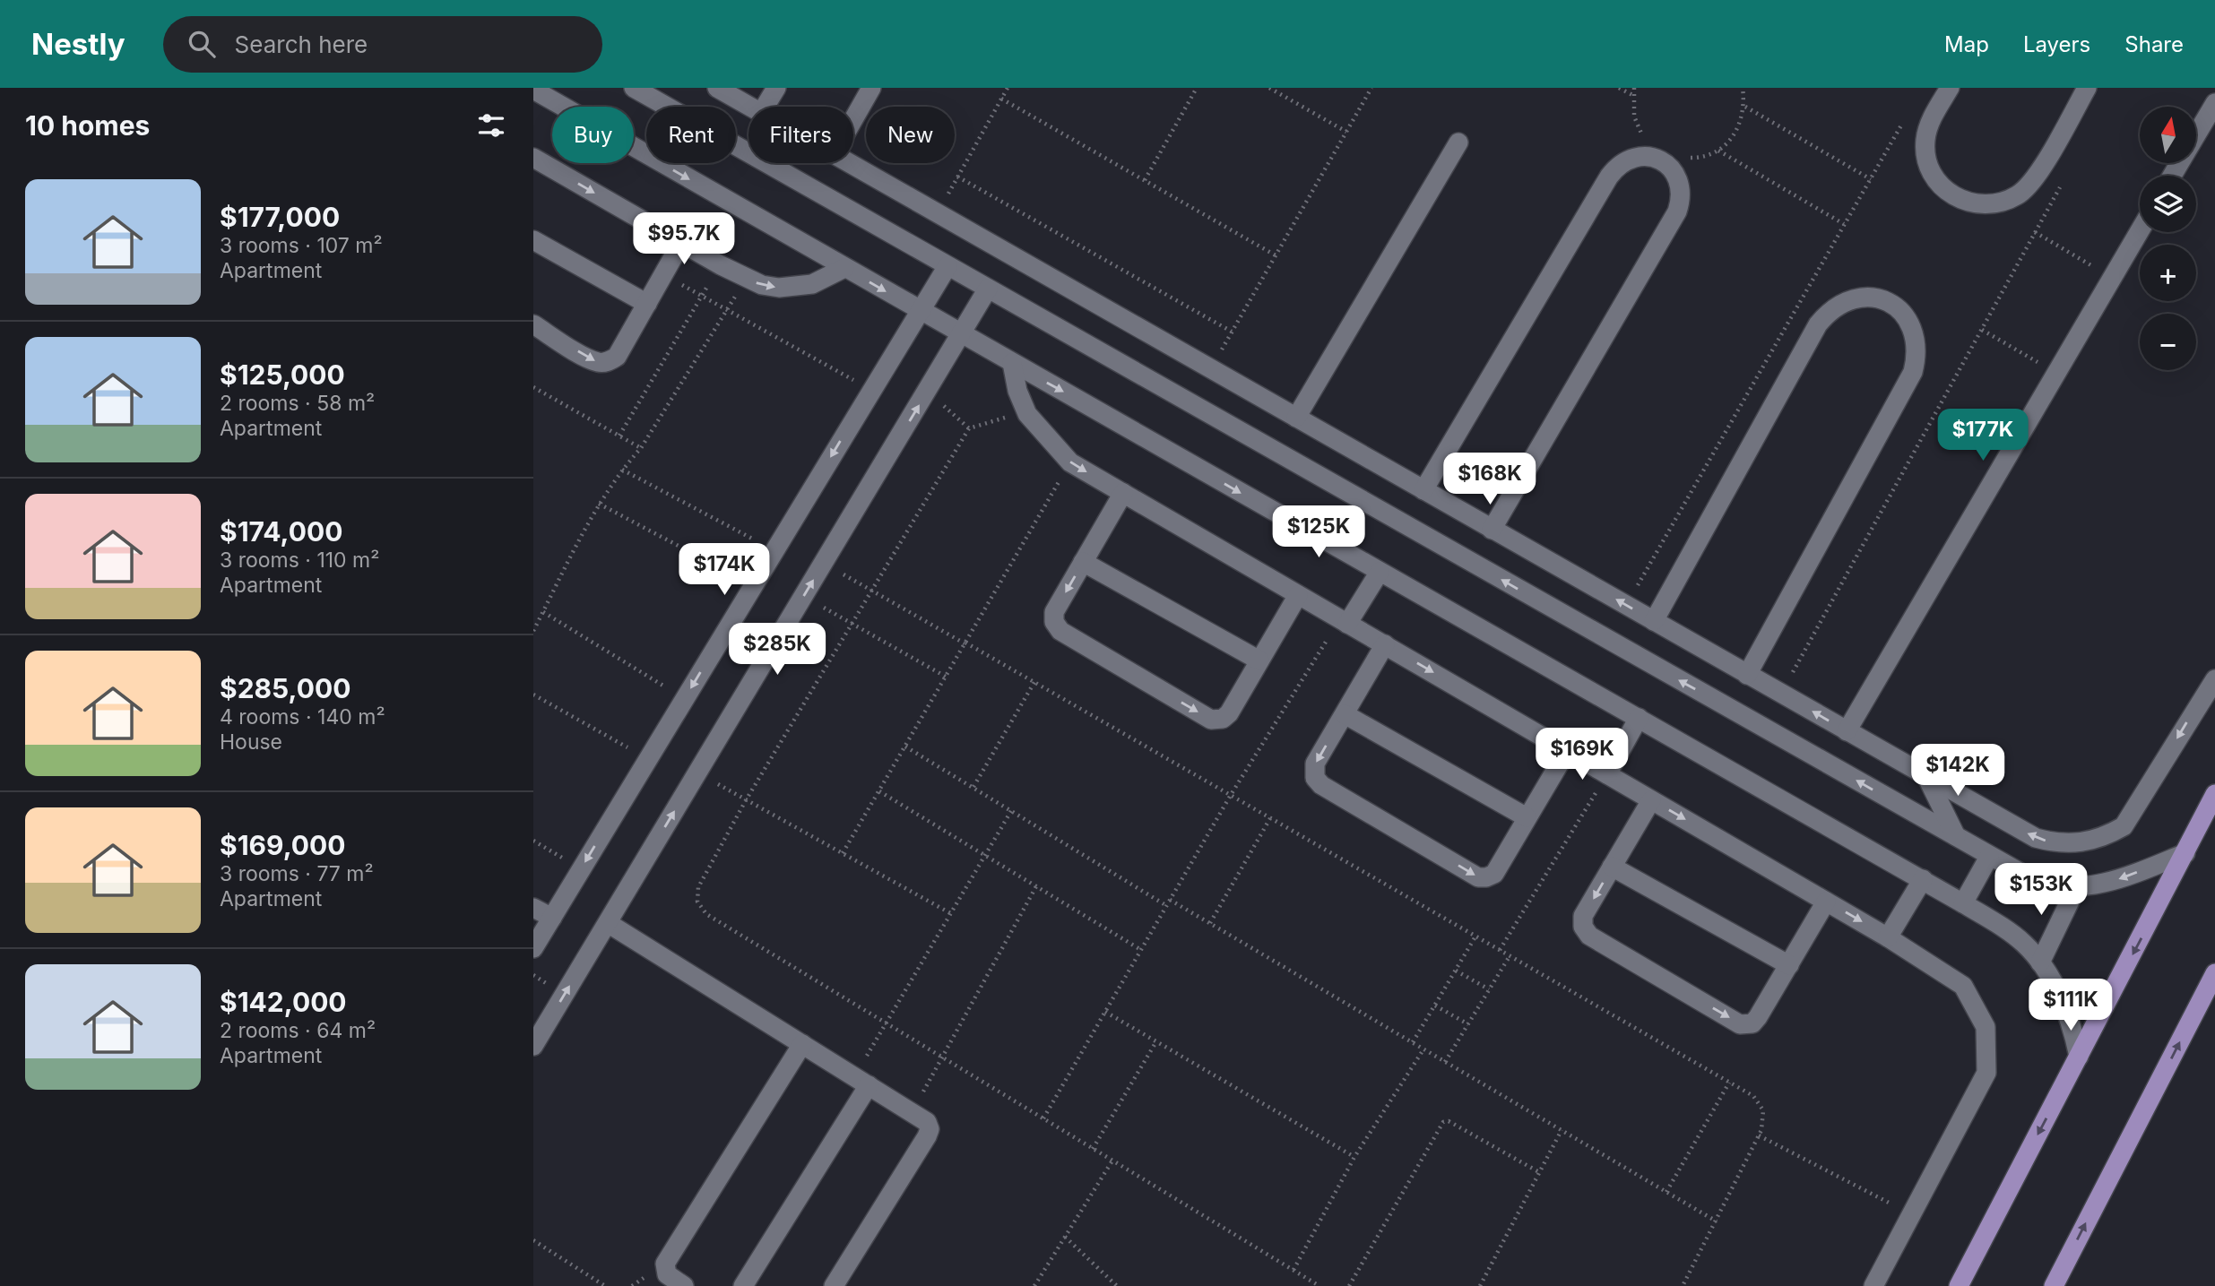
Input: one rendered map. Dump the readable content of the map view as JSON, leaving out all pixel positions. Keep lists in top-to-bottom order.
{
  "north": "top",
  "page": {
    "header": "Nestly",
    "search": "Search here",
    "nav": ["Map", "Layers", "Share"],
    "heading": "10 homes",
    "map_buttons": ["+", "−"],
    "chip": [
      "Buy",
      "Rent",
      "Filters",
      "New"
    ],
    "list": [
      {
        "name": "$177,000",
        "note": "3 rooms · 107 m² · Apartment"
      },
      {
        "name": "$125,000",
        "note": "2 rooms · 58 m² · Apartment"
      },
      {
        "name": "$174,000",
        "note": "3 rooms · 110 m² · Apartment"
      },
      {
        "name": "$285,000",
        "note": "4 rooms · 140 m² · House"
      },
      {
        "name": "$169,000",
        "note": "3 rooms · 77 m² · Apartment"
      },
      {
        "name": "$142,000",
        "note": "2 rooms · 64 m² · Apartment"
      }
    ],
    "price": [
      "$95.7K",
      "$177K",
      "$168K",
      "$125K",
      "$174K",
      "$285K",
      "$169K",
      "$142K",
      "$153K",
      "$111K"
    ]
  }
}
